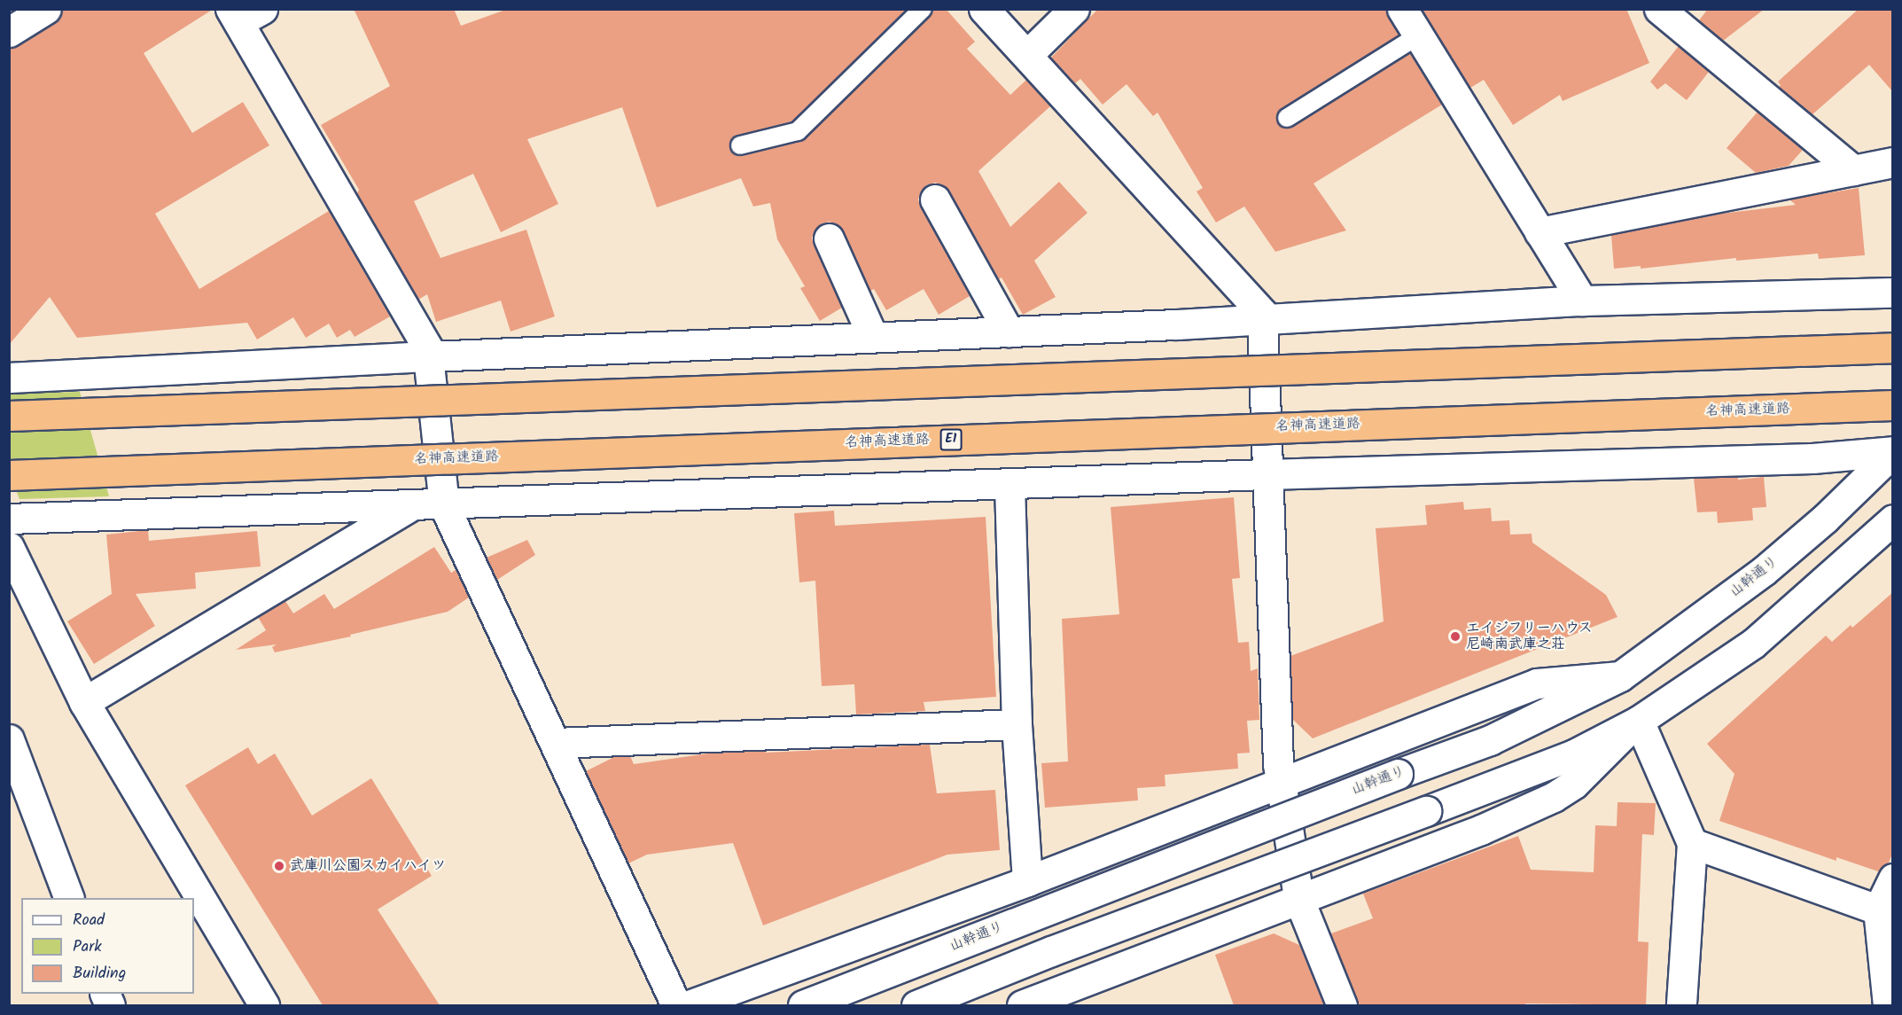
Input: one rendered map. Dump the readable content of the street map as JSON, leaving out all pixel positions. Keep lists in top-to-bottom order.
{
  "streets": {
    "highway": ["名神高速道路", "E1"],
    "street": ["山幹通り"]
  },
  "places": ["エイジフリーハウス 尼崎南武庫之荘", "武庫川公園スカイハイツ"],
  "legend": ["Road", "Park", "Building"]
}
